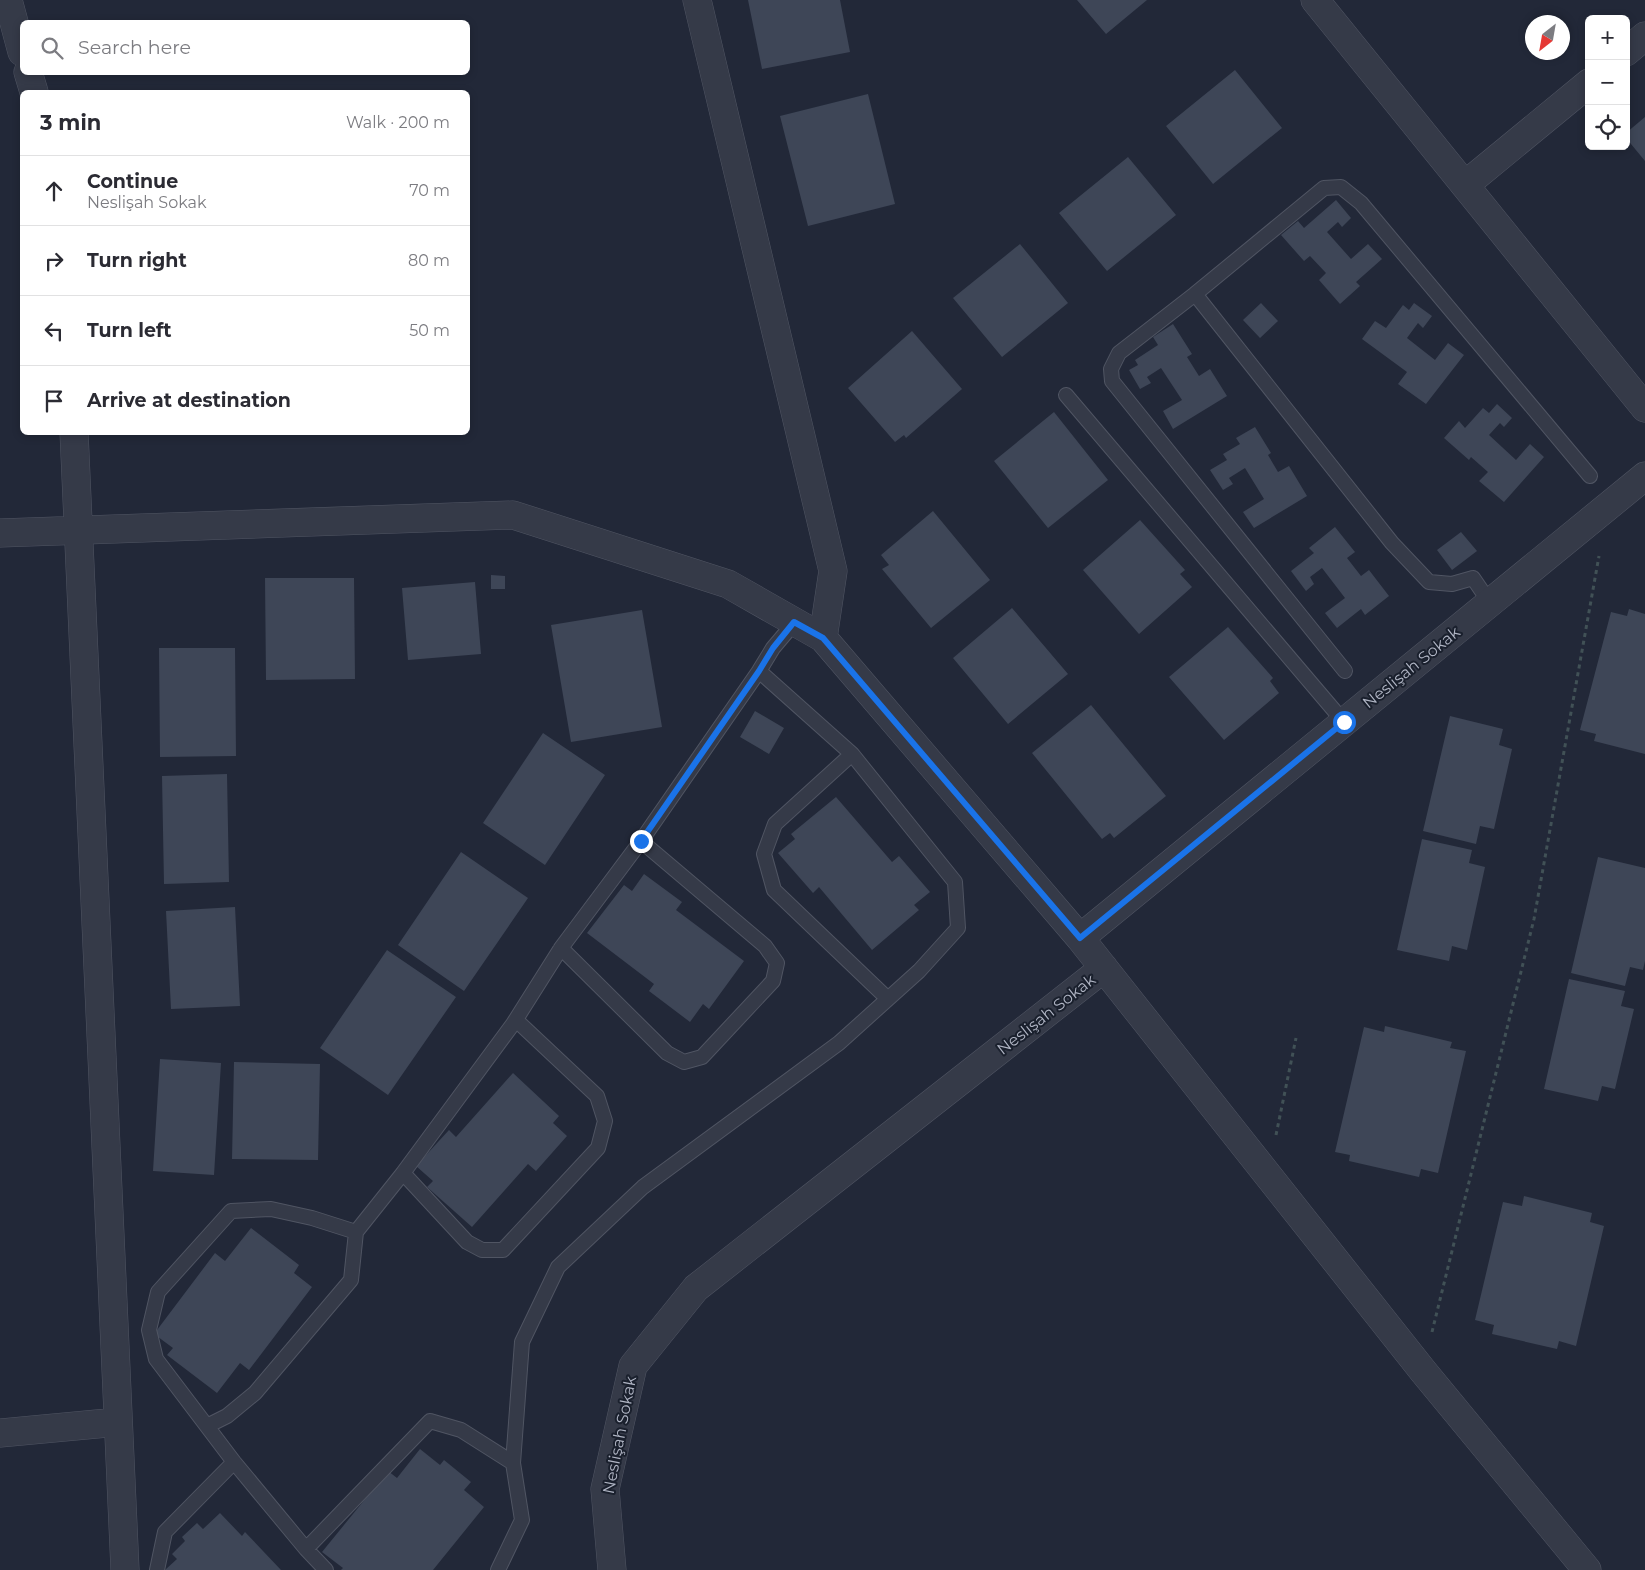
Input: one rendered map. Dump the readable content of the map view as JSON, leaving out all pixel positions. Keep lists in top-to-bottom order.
{
  "streets": {
    "street": ["Neslişah Sokak"]
  },
  "north": "bottom left",
  "page": {
    "map_buttons": ["+", "−"],
    "search": "Search here",
    "heading": ["3 min", "Walk · 200 m"],
    "list": [
      ["Continue", "Neslişah Sokak", "70 m"],
      ["Turn right", "80 m"],
      ["Turn left", "50 m"],
      "Arrive at destination"
    ]
  }
}
